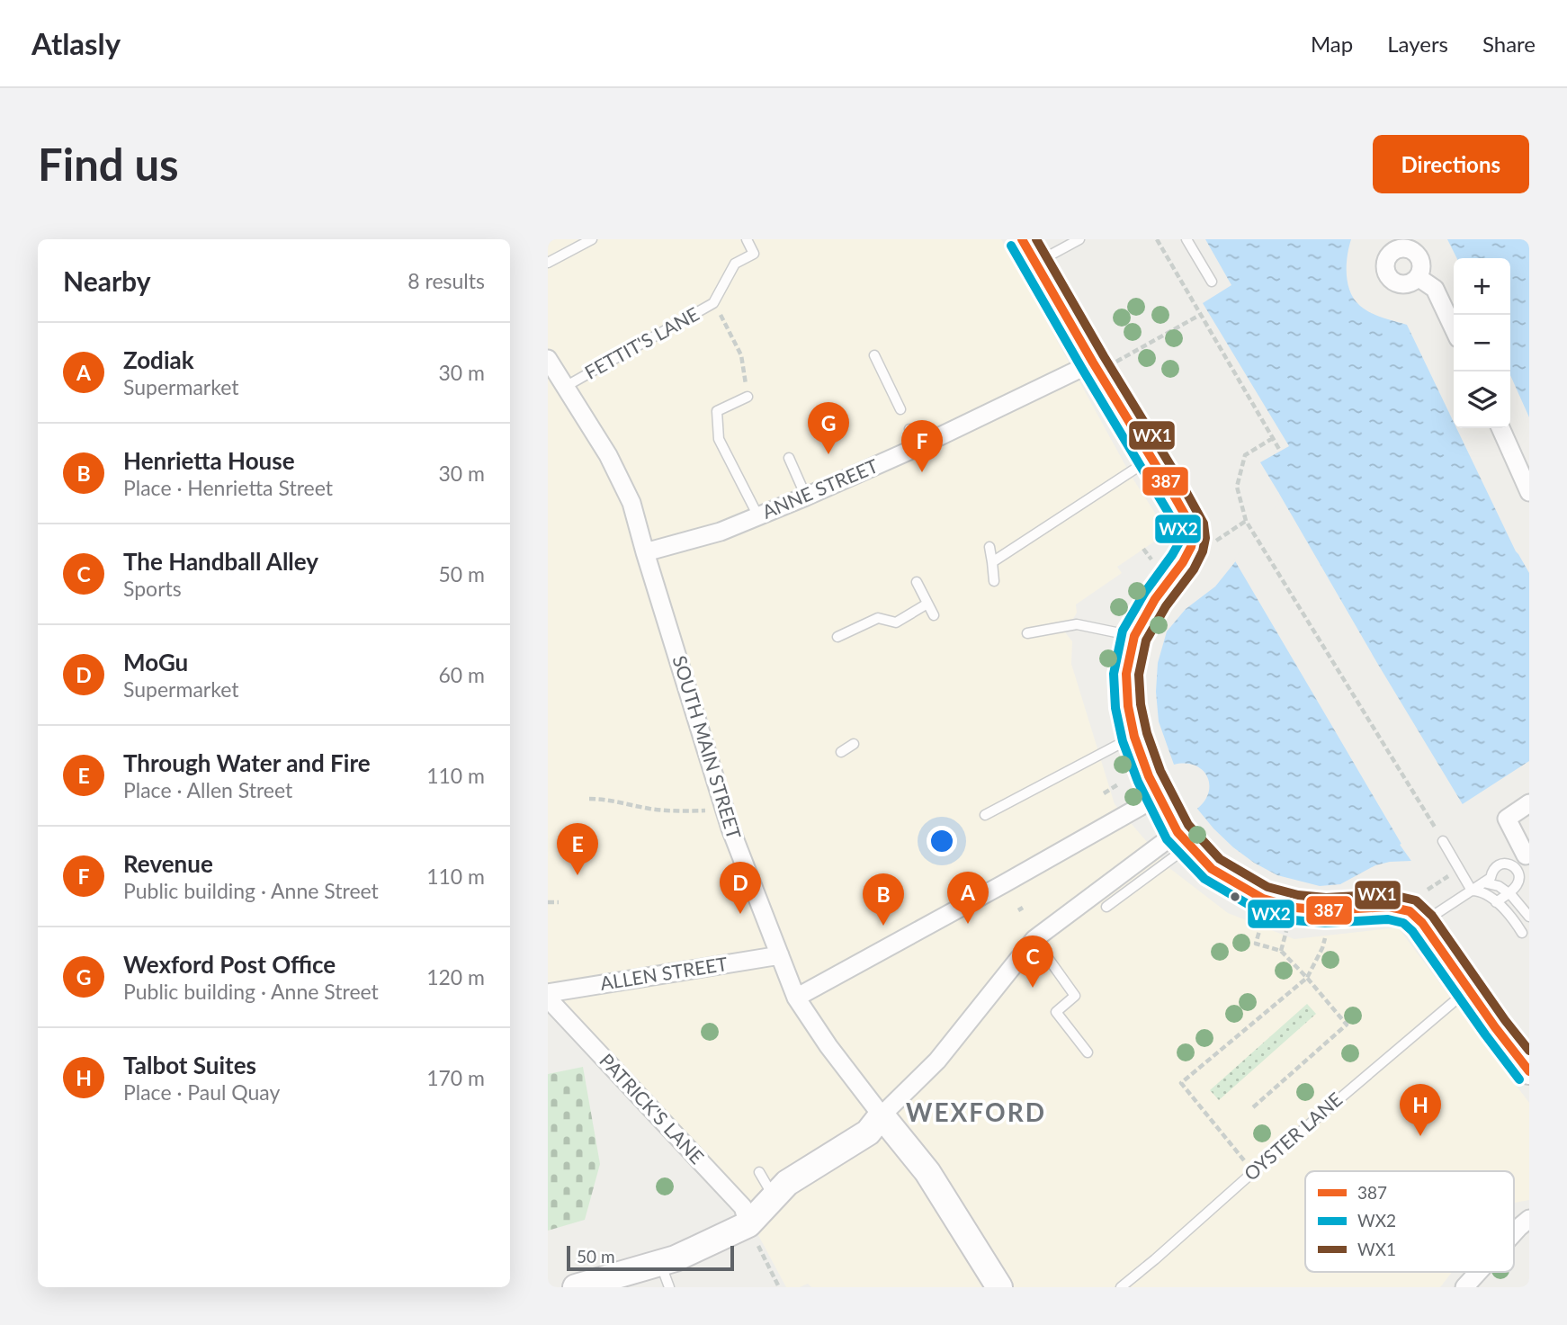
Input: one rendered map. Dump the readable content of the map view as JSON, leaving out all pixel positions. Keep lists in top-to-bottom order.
{
  "streets": {
    "main road": ["SOUTH MAIN STREET"],
    "street": ["ANNE STREET", "ALLEN STREET", "PATRICK'S LANE"],
    "lane": ["FETTIT'S LANE", "OYSTER LANE"]
  },
  "crossings": [
    ["FETTIT'S LANE", "SOUTH MAIN STREET"],
    ["ANNE STREET", "SOUTH MAIN STREET"],
    ["SOUTH MAIN STREET", "ALLEN STREET"],
    ["ALLEN STREET", "PATRICK'S LANE"]
  ],
  "districts": ["WEXFORD"],
  "lines": ["transit line 387", "transit line WX1", "transit line WX2"],
  "legend": ["387", "WX2", "WX1"],
  "scale_bar": "50 m",
  "page": {
    "header": "Atlasly",
    "nav": ["Map", "Layers", "Share"],
    "buttons": "Directions",
    "title": "Find us",
    "heading": ["Nearby", "8 results"],
    "map_buttons": ["+", "−"],
    "list": [
      {
        "mark": "A",
        "name": "Zodiak",
        "note": "Supermarket",
        "value": "30 m"
      },
      {
        "mark": "B",
        "name": "Henrietta House",
        "note": "Place · Henrietta Street",
        "value": "30 m"
      },
      {
        "mark": "C",
        "name": "The Handball Alley",
        "note": "Sports",
        "value": "50 m"
      },
      {
        "mark": "D",
        "name": "MoGu",
        "note": "Supermarket",
        "value": "60 m"
      },
      {
        "mark": "E",
        "name": "Through Water and Fire",
        "note": "Place · Allen Street",
        "value": "110 m"
      },
      {
        "mark": "F",
        "name": "Revenue",
        "note": "Public building · Anne Street",
        "value": "110 m"
      },
      {
        "mark": "G",
        "name": "Wexford Post Office",
        "note": "Public building · Anne Street",
        "value": "120 m"
      },
      {
        "mark": "H",
        "name": "Talbot Suites",
        "note": "Place · Paul Quay",
        "value": "170 m"
      }
    ],
    "pins": [
      "G",
      "F",
      "E",
      "D",
      "A",
      "B",
      "C",
      "H"
    ],
    "scale": "50 m"
  }
}
